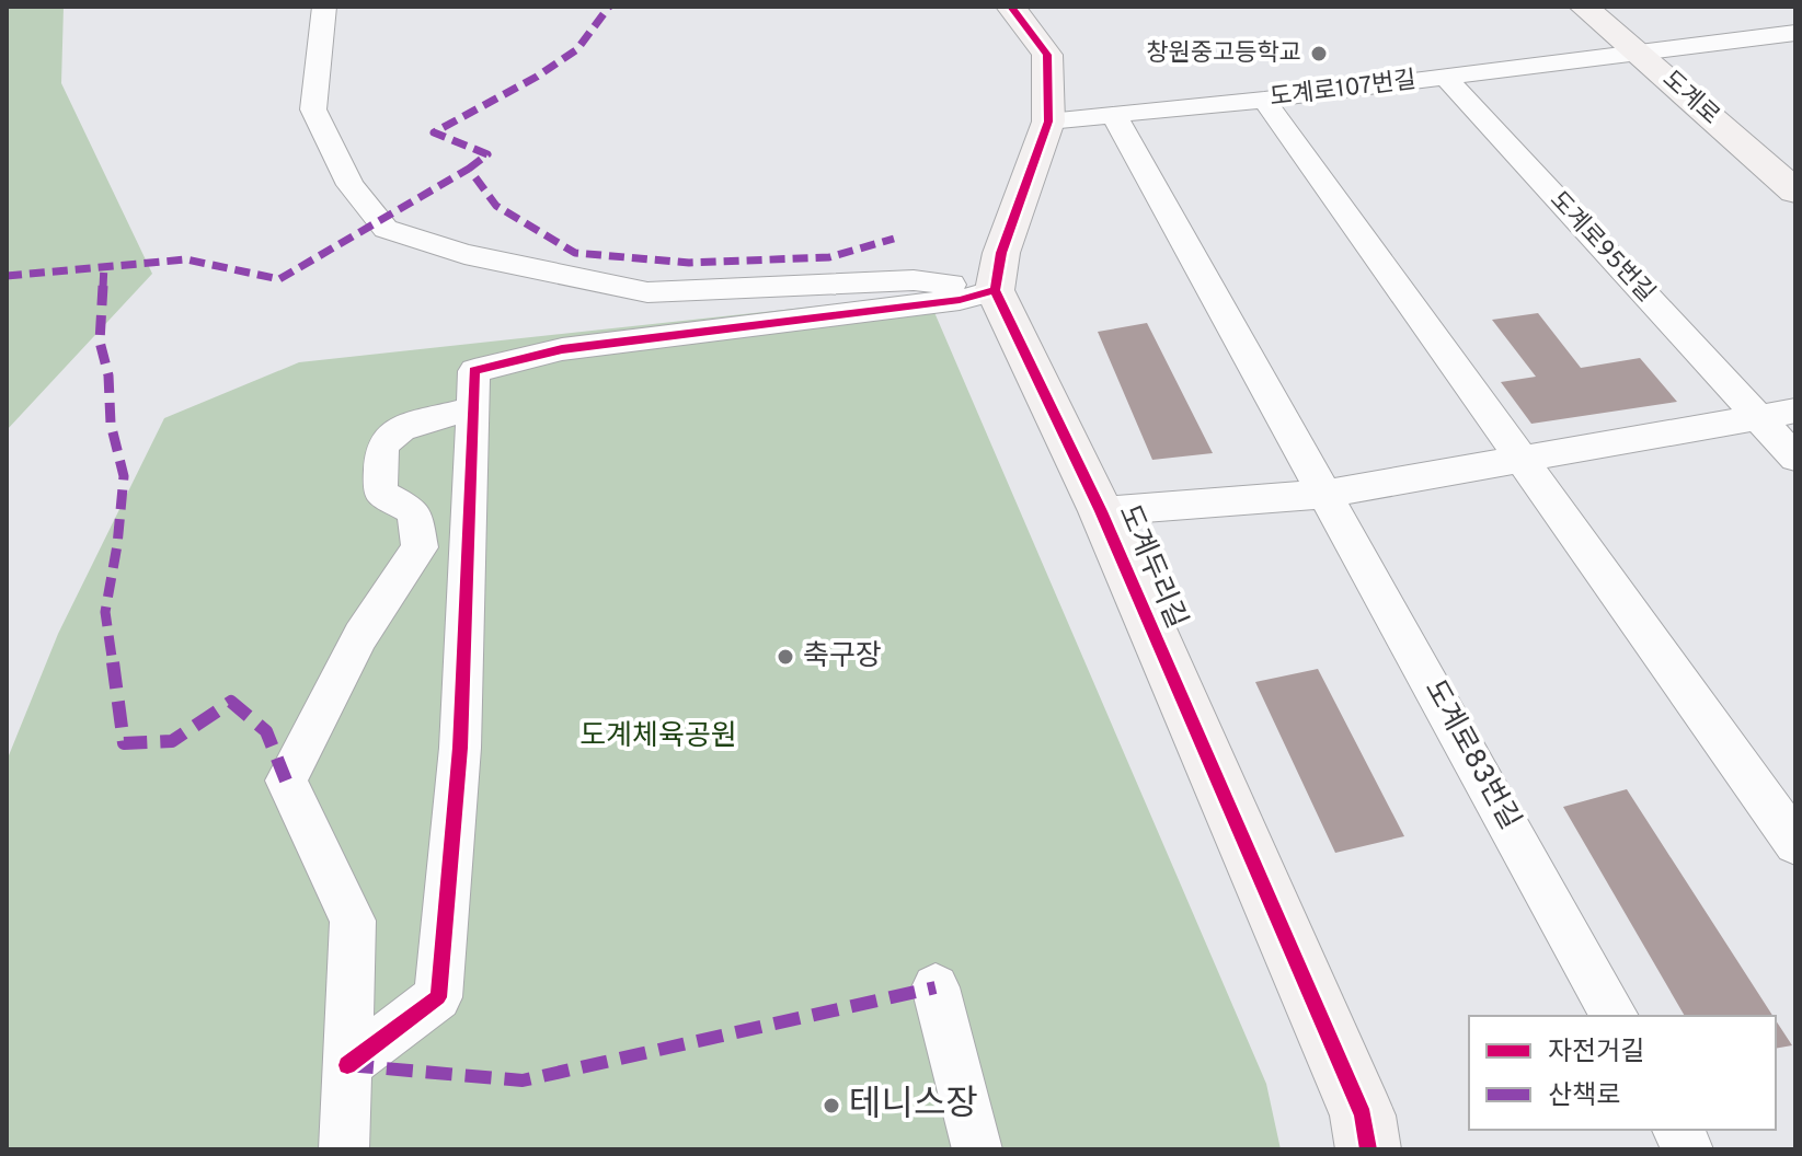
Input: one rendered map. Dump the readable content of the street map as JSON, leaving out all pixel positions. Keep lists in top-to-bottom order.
{
  "streets": {
    "street": [
      "도계로107번길",
      "도계로",
      "도계로95번길",
      "도계두리길",
      "도계로83번길"
    ]
  },
  "crossings": [
    ["도계로107번길", "도계로"],
    ["도계로107번길", "도계로95번길"]
  ],
  "parks": ["도계체육공원"],
  "places": ["창원중고등학교", "축구장", "테니스장"],
  "legend": ["자전거길", "산책로"]
}
